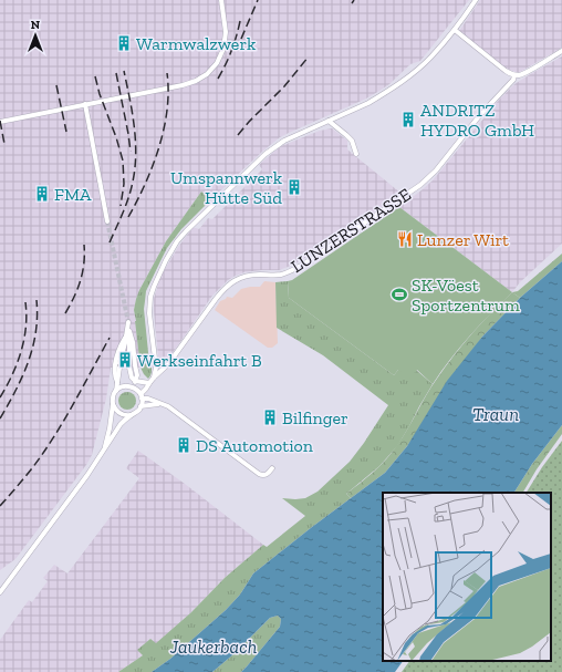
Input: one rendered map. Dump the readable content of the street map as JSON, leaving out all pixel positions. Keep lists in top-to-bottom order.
{
  "streets": {
    "street": ["LUNZERSTRASSE"]
  },
  "water": ["Traun", "Jaukerbach"],
  "places": {
    "building": [
      "Warmwalzwerk",
      "ANDRITZ HYDRO GmbH",
      "Umspannwerk Hütte Süd",
      "FMA",
      "Werkseinfahrt B",
      "Bilfinger",
      "DS Automotion"
    ],
    "restaurant": ["Lunzer Wirt"],
    "sports": ["SK-Vöest Sportzentrum"]
  },
  "north": "top"
}
